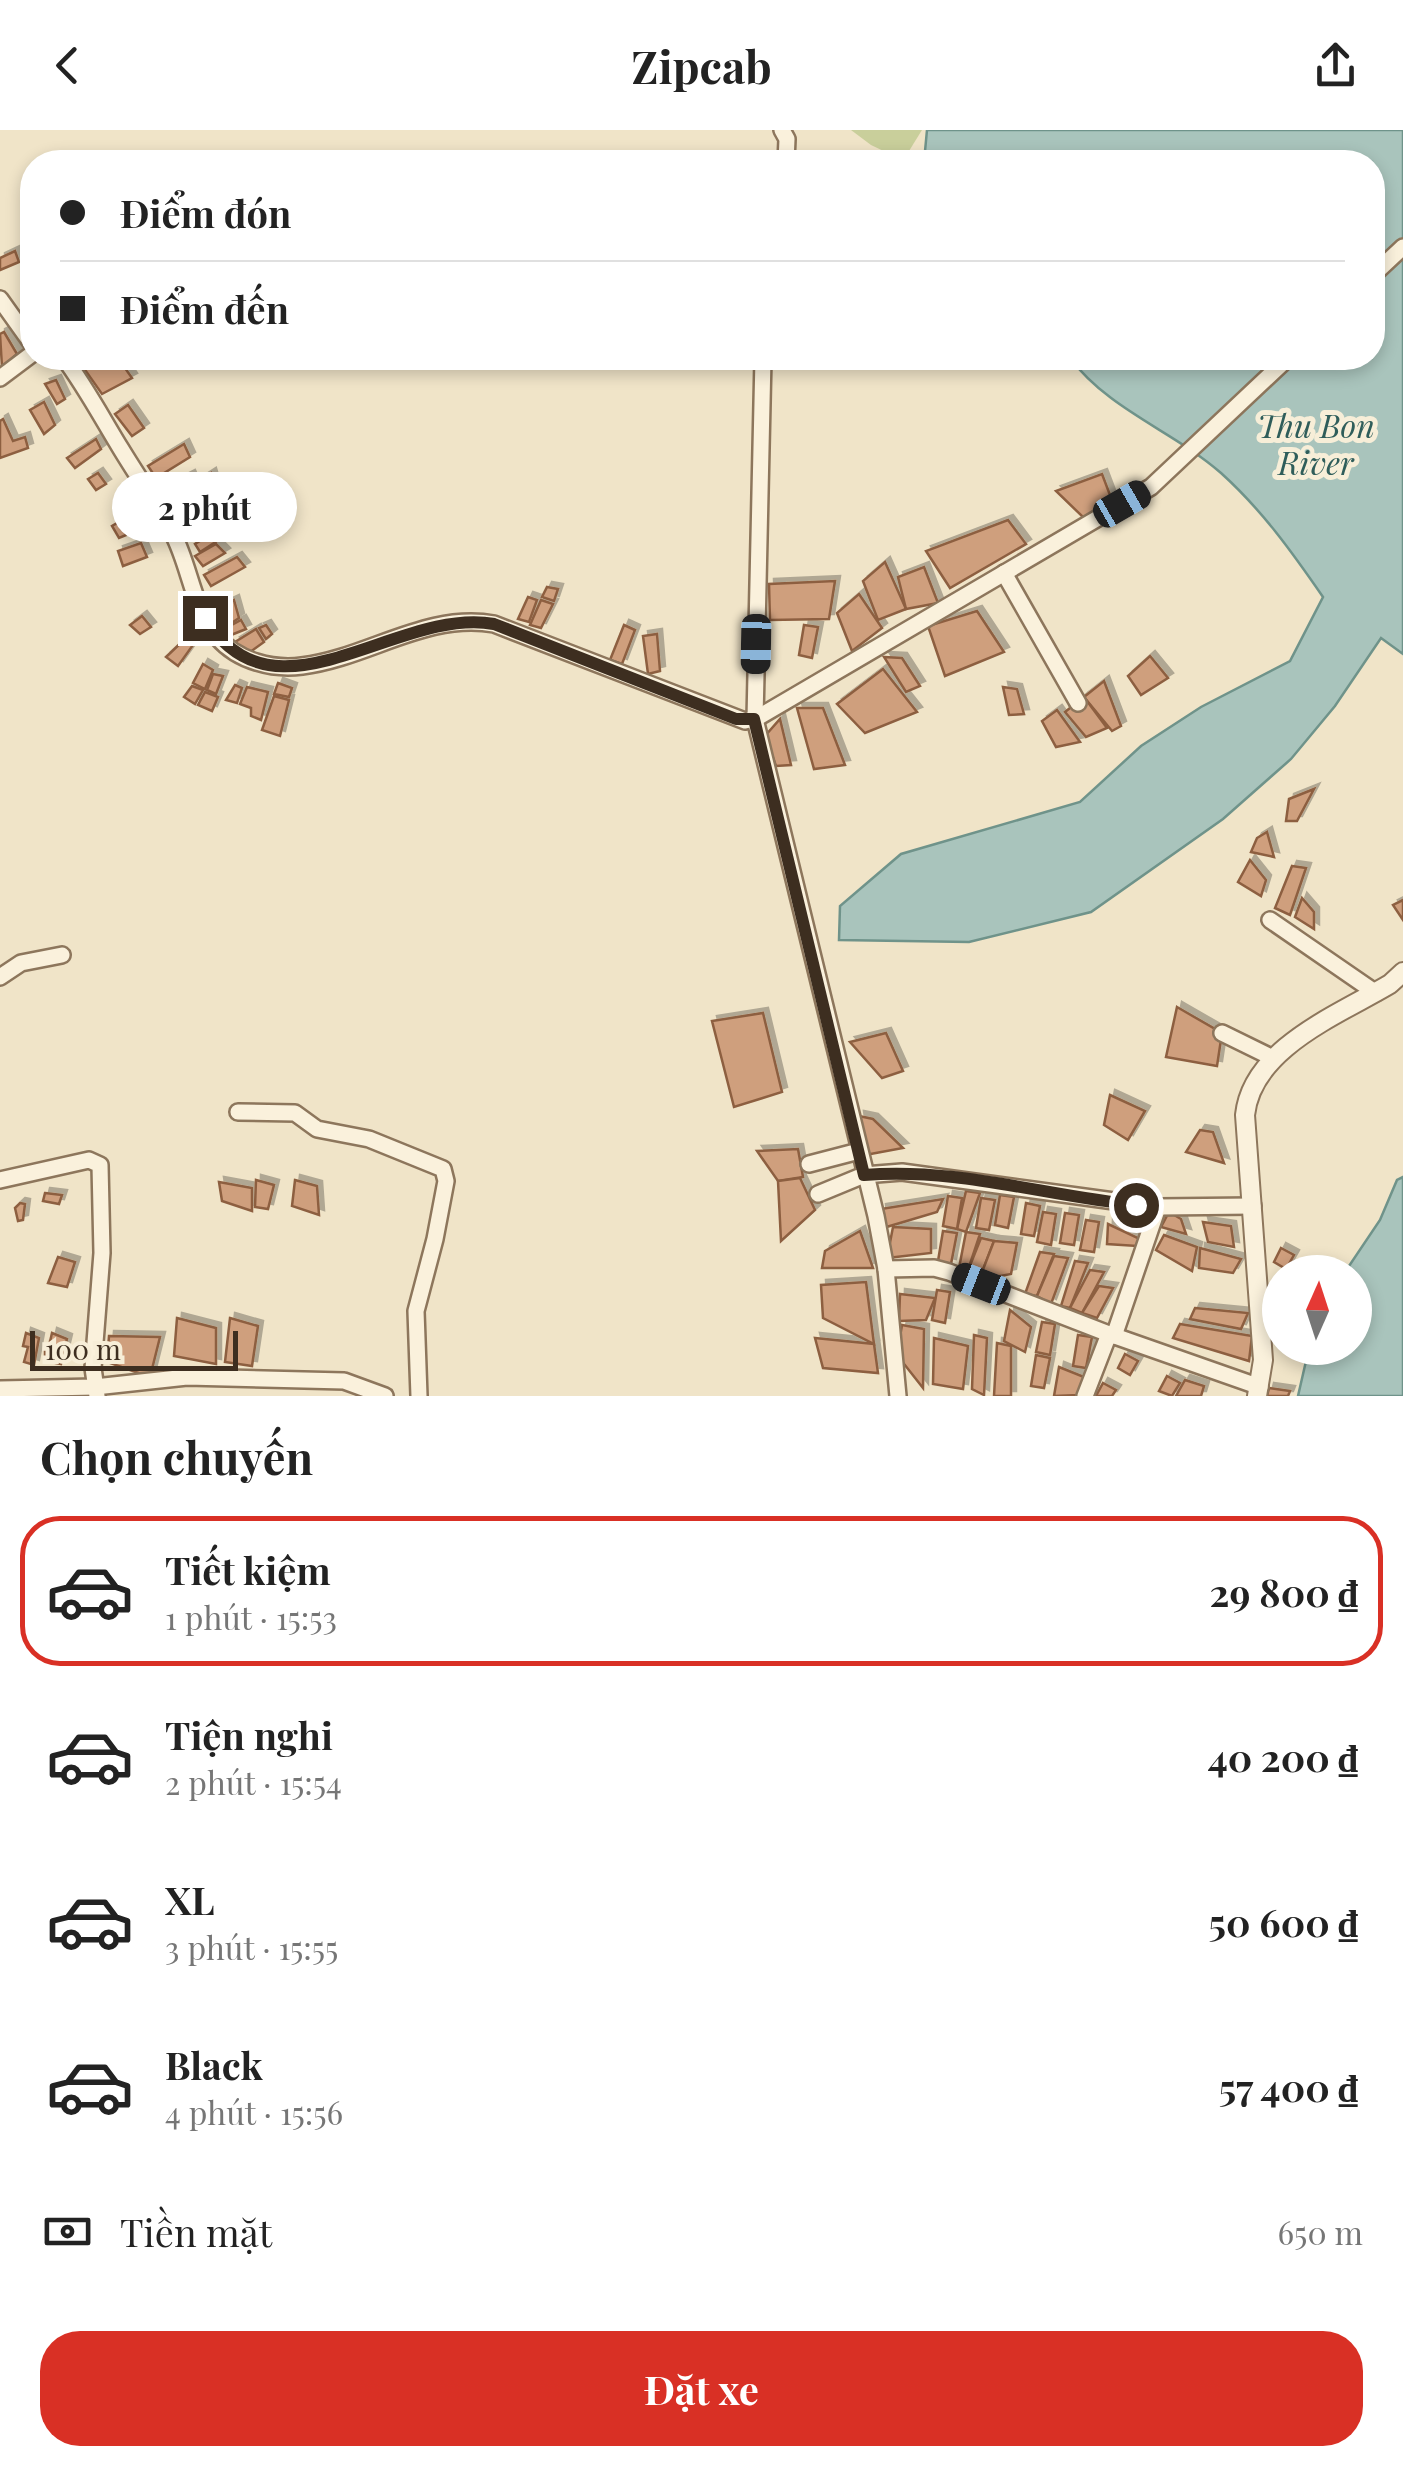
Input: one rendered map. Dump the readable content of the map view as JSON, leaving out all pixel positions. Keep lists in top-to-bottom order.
{
  "water": ["Thu Bon River"],
  "scale_bar": "100 m",
  "north": "top",
  "page": {
    "header": "Zipcab",
    "banner": ["Điểm đón", "Điểm đến"],
    "bubble": "2 phút",
    "scale": "100 m",
    "heading": "Chọn chuyến",
    "list": [
      {
        "name": "Tiết kiệm",
        "note": "1 phút · 15:53",
        "value": "29 800 ₫"
      },
      {
        "name": "Tiện nghi",
        "note": "2 phút · 15:54",
        "value": "40 200 ₫"
      },
      {
        "name": "XL",
        "note": "3 phút · 15:55",
        "value": "50 600 ₫"
      },
      {
        "name": "Black",
        "note": "4 phút · 15:56",
        "value": "57 400 ₫"
      }
    ],
    "pay": ["Tiền mặt", "650 m"],
    "buttons": "Đặt xe"
  }
}
